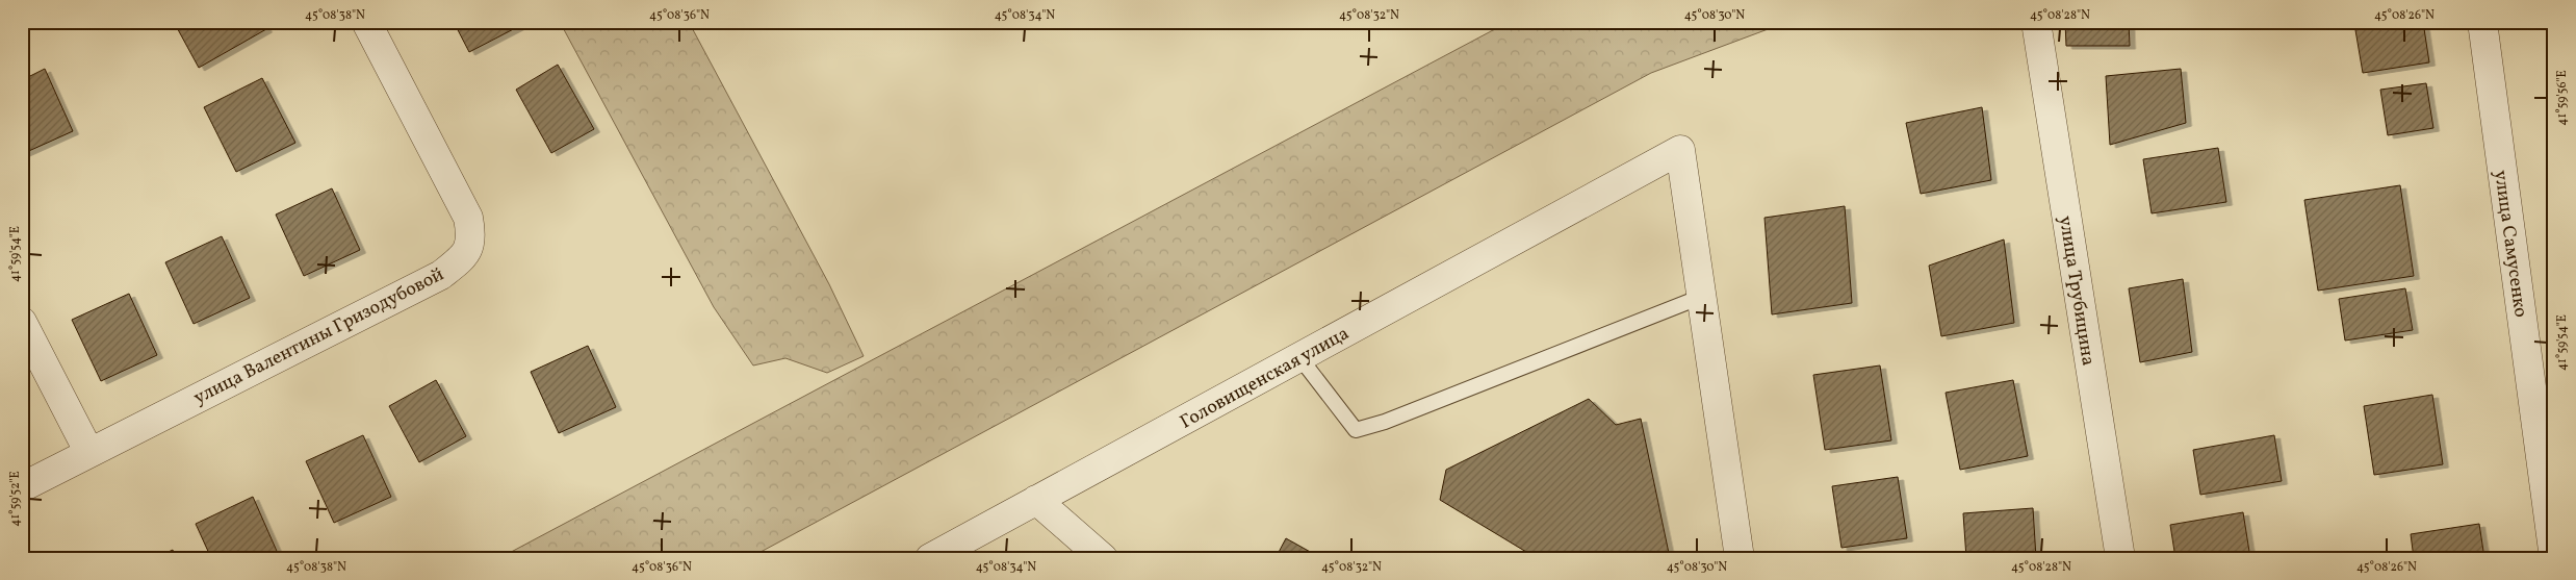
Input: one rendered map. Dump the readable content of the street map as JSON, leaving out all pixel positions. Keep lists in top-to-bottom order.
{
  "streets": {
    "street": [
      "улица Самусенко",
      "улица Трубицина",
      "улица Валентины Гризодубовой",
      "Головищенская улица"
    ]
  },
  "coordinates": [
    "45°08'38\"N",
    "45°08'36\"N",
    "45°08'34\"N",
    "45°08'32\"N",
    "45°08'30\"N",
    "45°08'28\"N",
    "45°08'26\"N",
    "41°59'56\"E",
    "41°59'54\"E",
    "41°59'52\"E"
  ]
}
